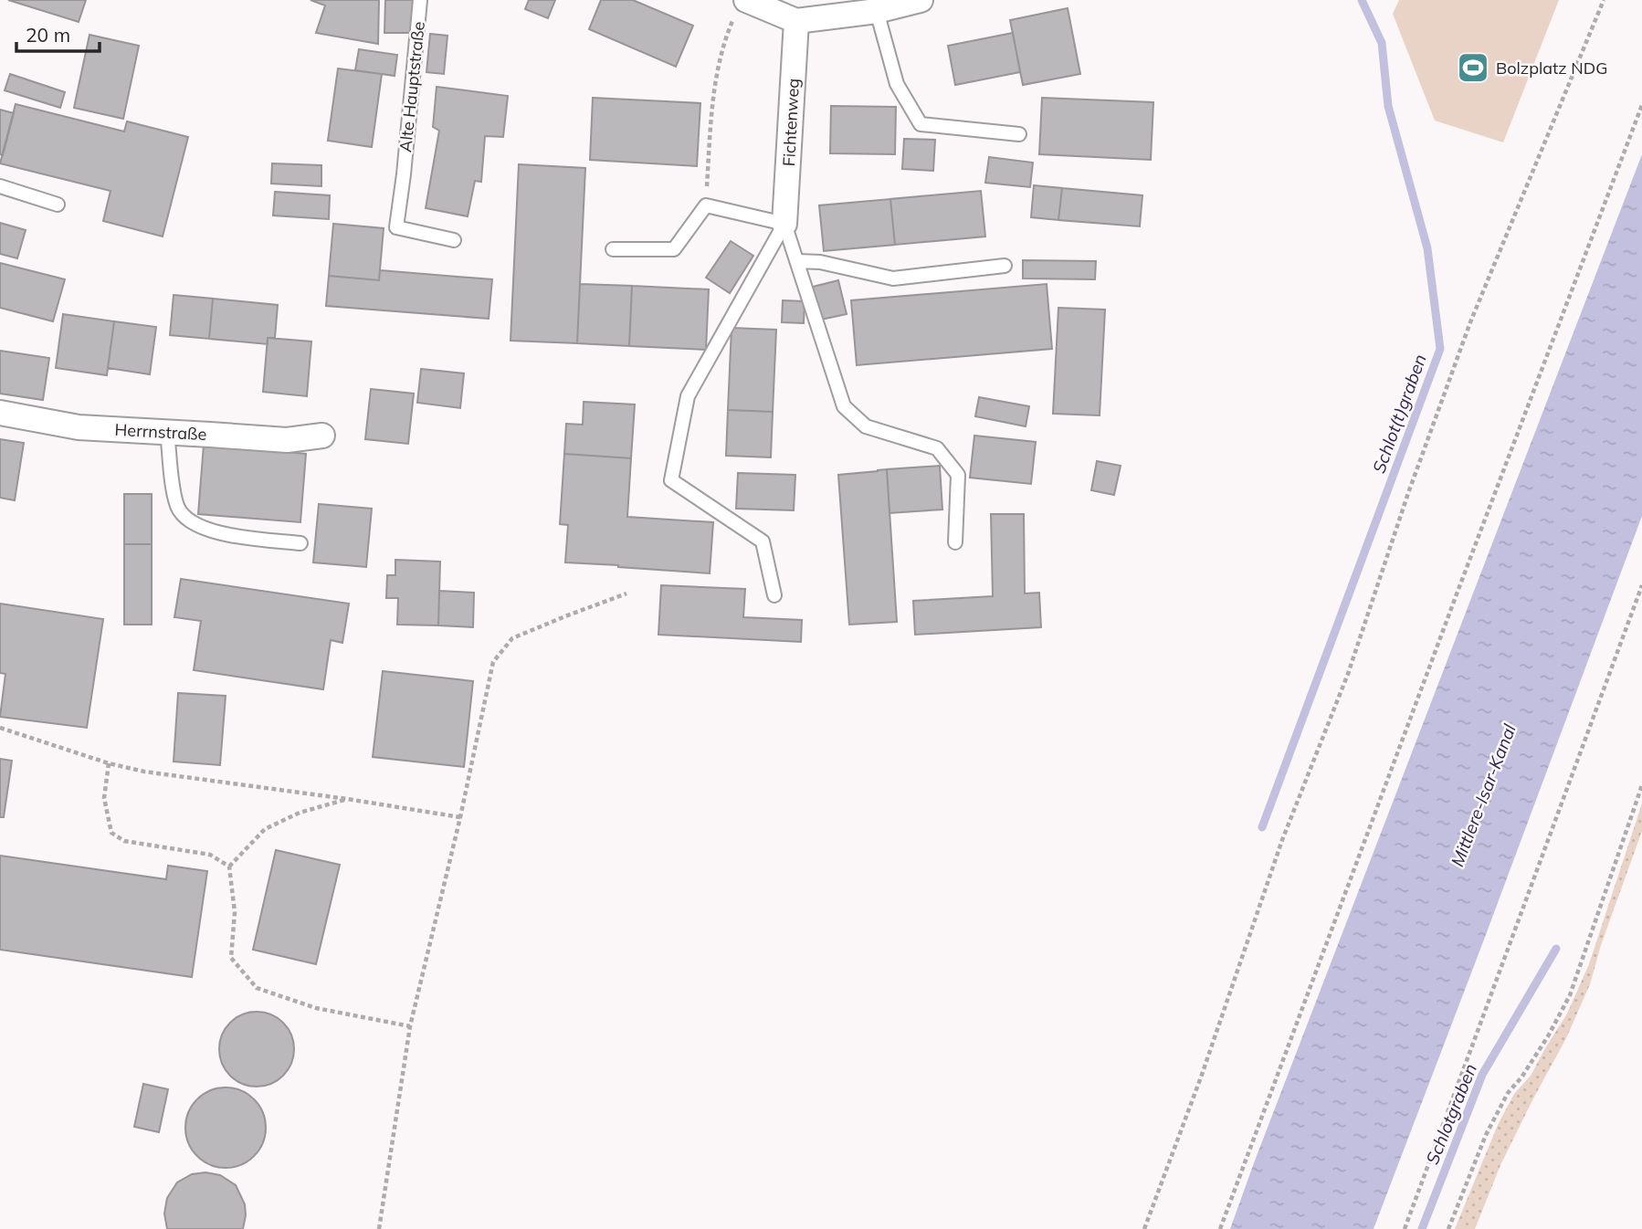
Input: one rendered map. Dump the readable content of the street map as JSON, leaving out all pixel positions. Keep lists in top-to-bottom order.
{
  "streets": {
    "street": ["Fichtenweg", "Herrnstraße"],
    "lane": ["Alte Hauptstraße"]
  },
  "water": ["Schlot(t)graben", "Mittlere-Isar-Kanal", "Schlotgraben"],
  "places": {
    "sports": ["Bolzplatz NDG"]
  },
  "scale_bar": "20 m"
}
